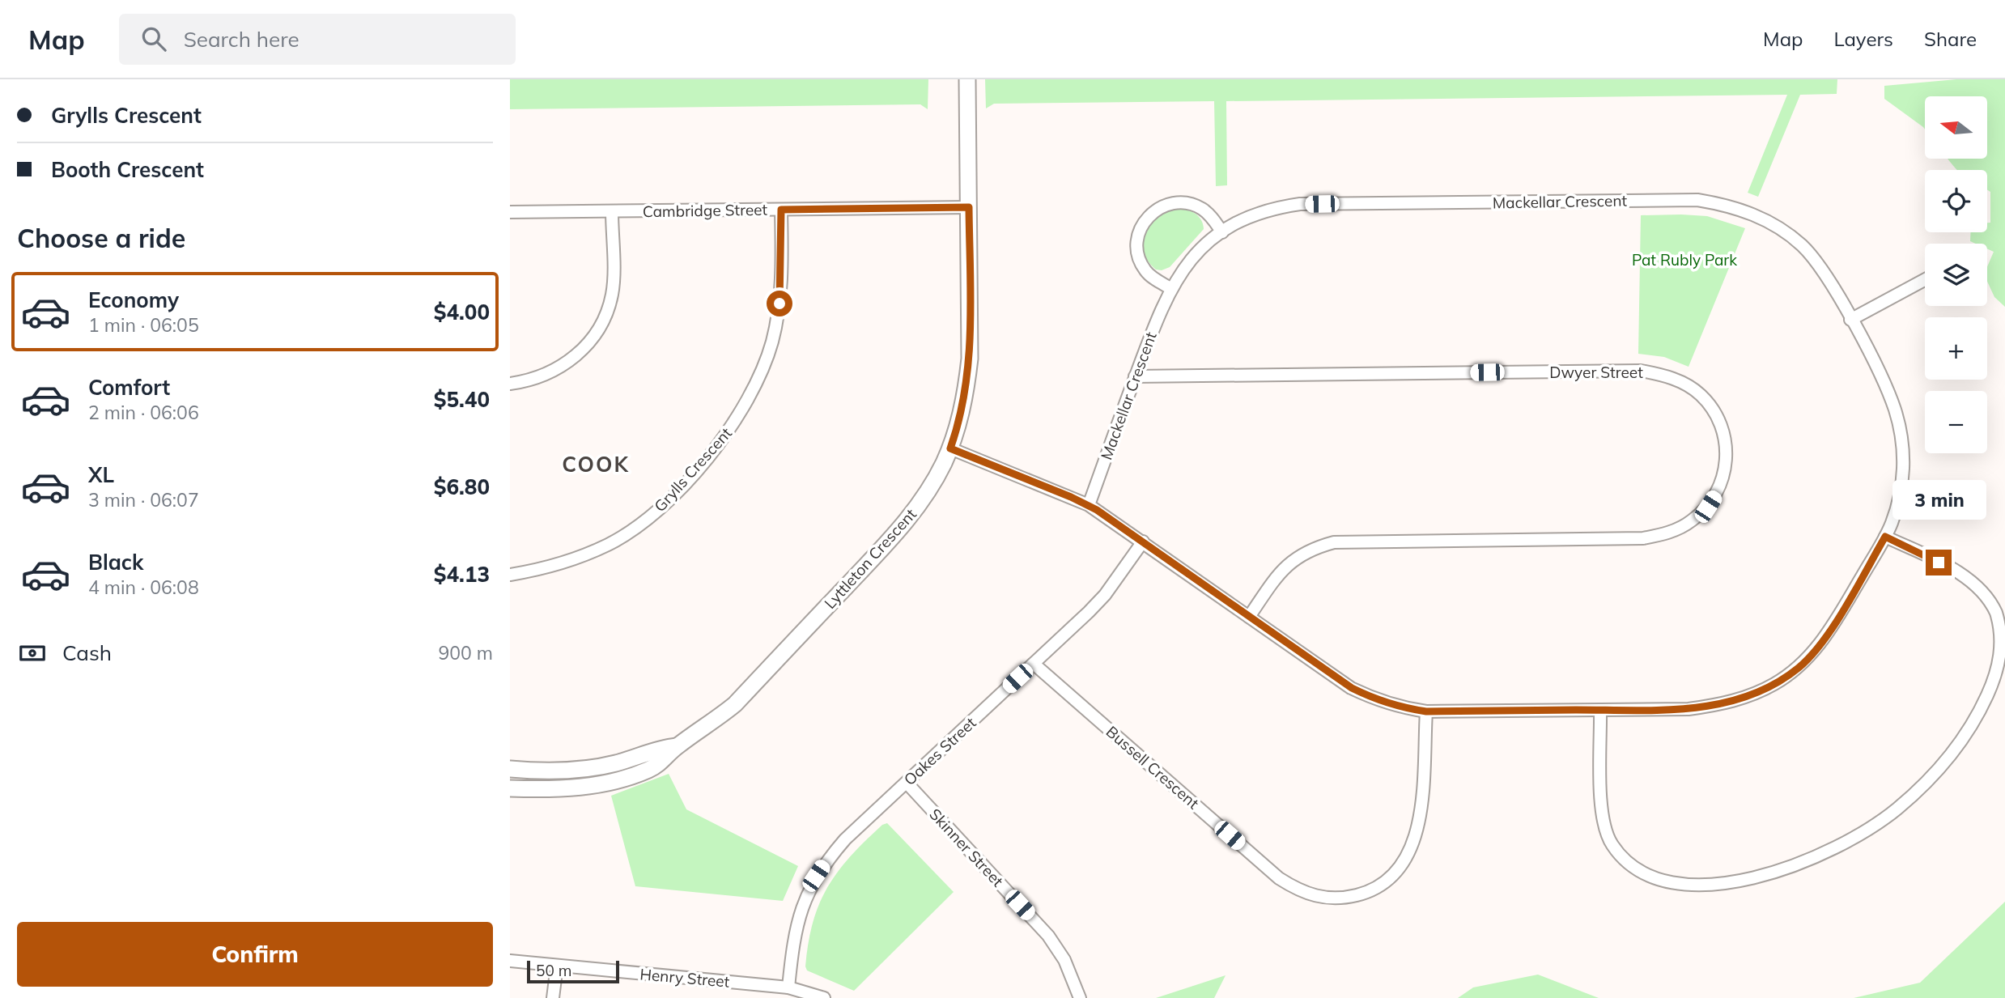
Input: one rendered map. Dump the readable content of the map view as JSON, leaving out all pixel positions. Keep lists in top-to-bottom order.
{
  "streets": {
    "street": [
      "Mackellar Crescent",
      "Cambridge Street",
      "Dwyer Street",
      "Grylls Crescent",
      "Lyttleton Crescent",
      "Oakes Street",
      "Bussell Crescent",
      "Skinner Street",
      "Henry Street"
    ]
  },
  "crossings": [
    ["Mackellar Crescent", "Dwyer Street"],
    ["Mackellar Crescent", "Lyttleton Crescent"],
    ["Mackellar Crescent", "Oakes Street"],
    ["Mackellar Crescent", "Bussell Crescent"],
    ["Cambridge Street", "Grylls Crescent"],
    ["Cambridge Street", "Lyttleton Crescent"],
    ["Oakes Street", "Bussell Crescent"],
    ["Oakes Street", "Skinner Street"],
    ["Oakes Street", "Henry Street"]
  ],
  "districts": ["COOK"],
  "parks": ["Pat Rubly Park"],
  "scale_bar": "50 m",
  "north": "left",
  "page": {
    "header": "Map",
    "search": "Search here",
    "nav": ["Map", "Layers", "Share"],
    "banner": ["Grylls Crescent", "Booth Crescent"],
    "map_buttons": ["+", "−"],
    "heading": "Choose a ride",
    "list": [
      {
        "name": "Economy",
        "note": "1 min · 06:05",
        "value": "$4.00"
      },
      {
        "name": "Comfort",
        "note": "2 min · 06:06",
        "value": "$5.40"
      },
      {
        "name": "XL",
        "note": "3 min · 06:07",
        "value": "$6.80"
      },
      {
        "name": "Black",
        "note": "4 min · 06:08",
        "value": "$4.13"
      }
    ],
    "bubble": "3 min",
    "pay": ["Cash", "900 m"],
    "buttons": "Confirm",
    "scale": "50 m"
  }
}
